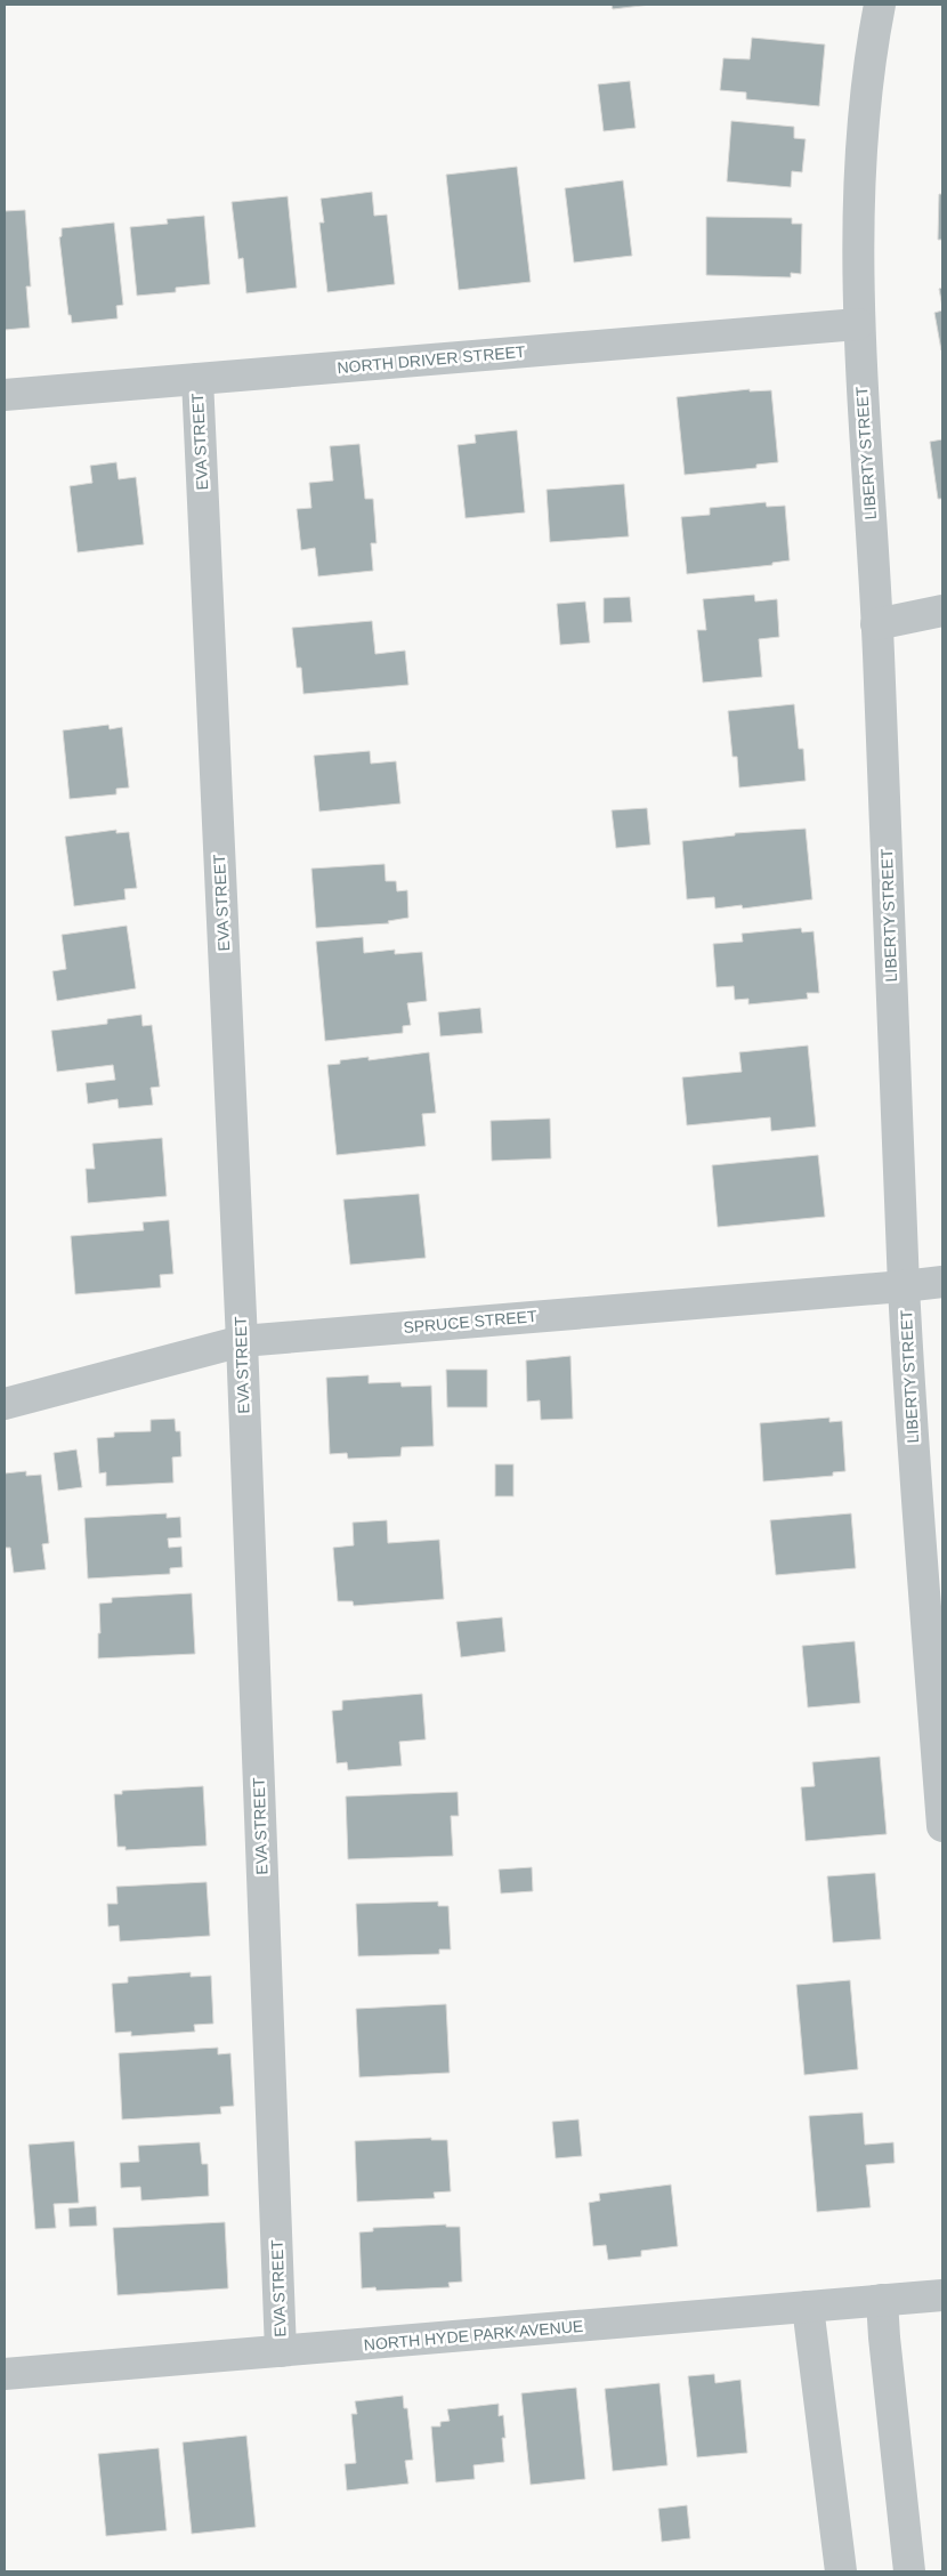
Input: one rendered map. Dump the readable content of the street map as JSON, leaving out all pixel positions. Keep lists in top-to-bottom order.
{
  "streets": {
    "street": [
      "NORTH DRIVER STREET",
      "EVA STREET",
      "LIBERTY STREET",
      "SPRUCE STREET",
      "NORTH HYDE PARK AVENUE"
    ]
  },
  "crossings": [
    ["NORTH DRIVER STREET", "EVA STREET"],
    ["NORTH DRIVER STREET", "LIBERTY STREET"],
    ["EVA STREET", "SPRUCE STREET"],
    ["EVA STREET", "NORTH HYDE PARK AVENUE"],
    ["LIBERTY STREET", "SPRUCE STREET"]
  ]
}
